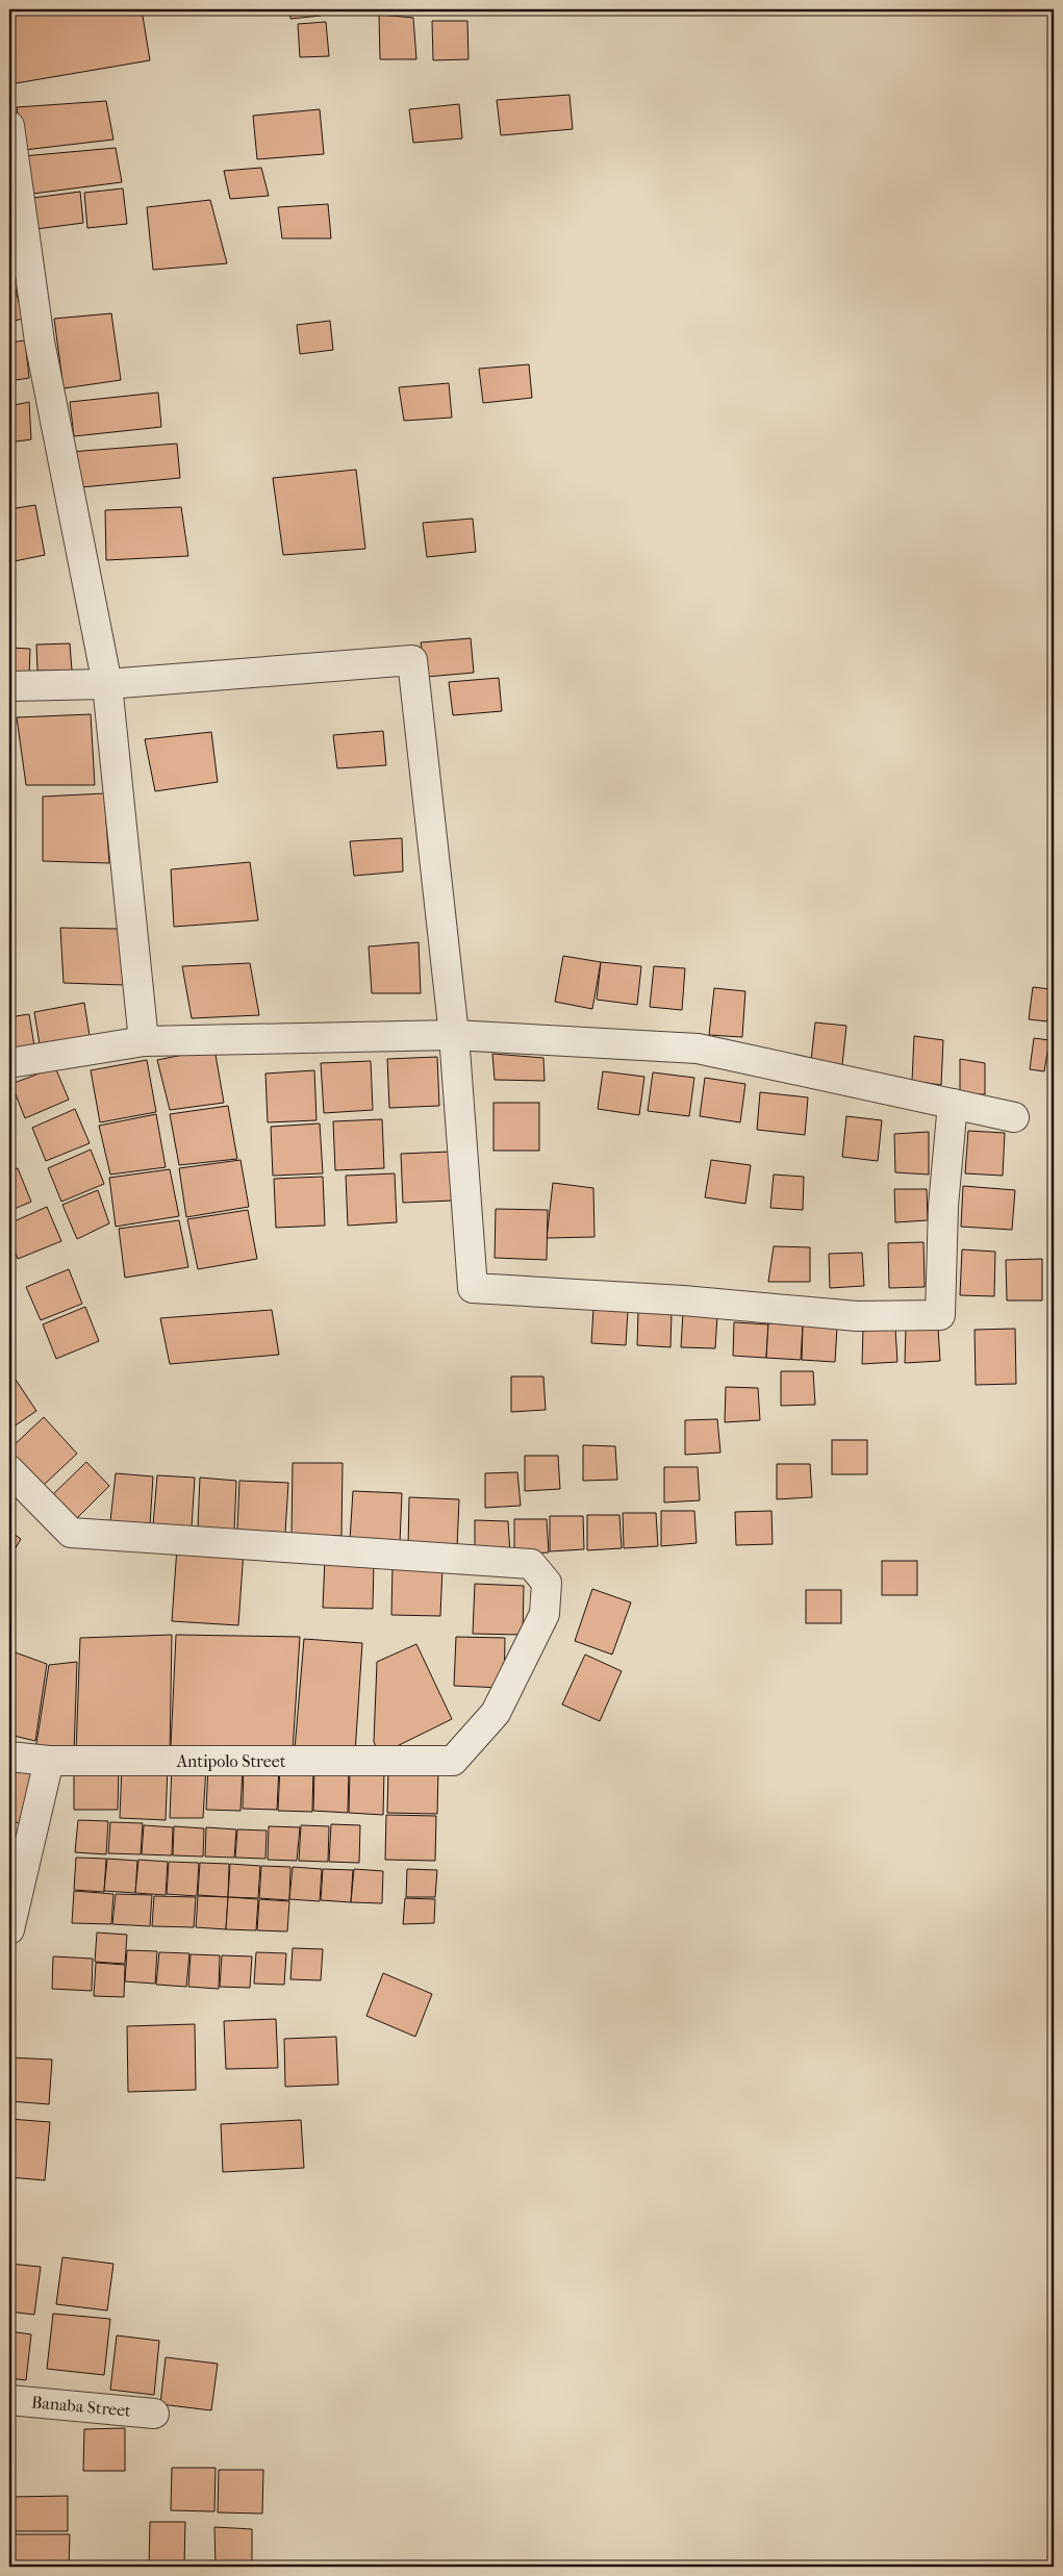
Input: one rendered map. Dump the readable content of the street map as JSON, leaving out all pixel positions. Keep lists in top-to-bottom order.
{
  "streets": {
    "street": ["Antipolo Street", "Banaba Street"]
  }
}
